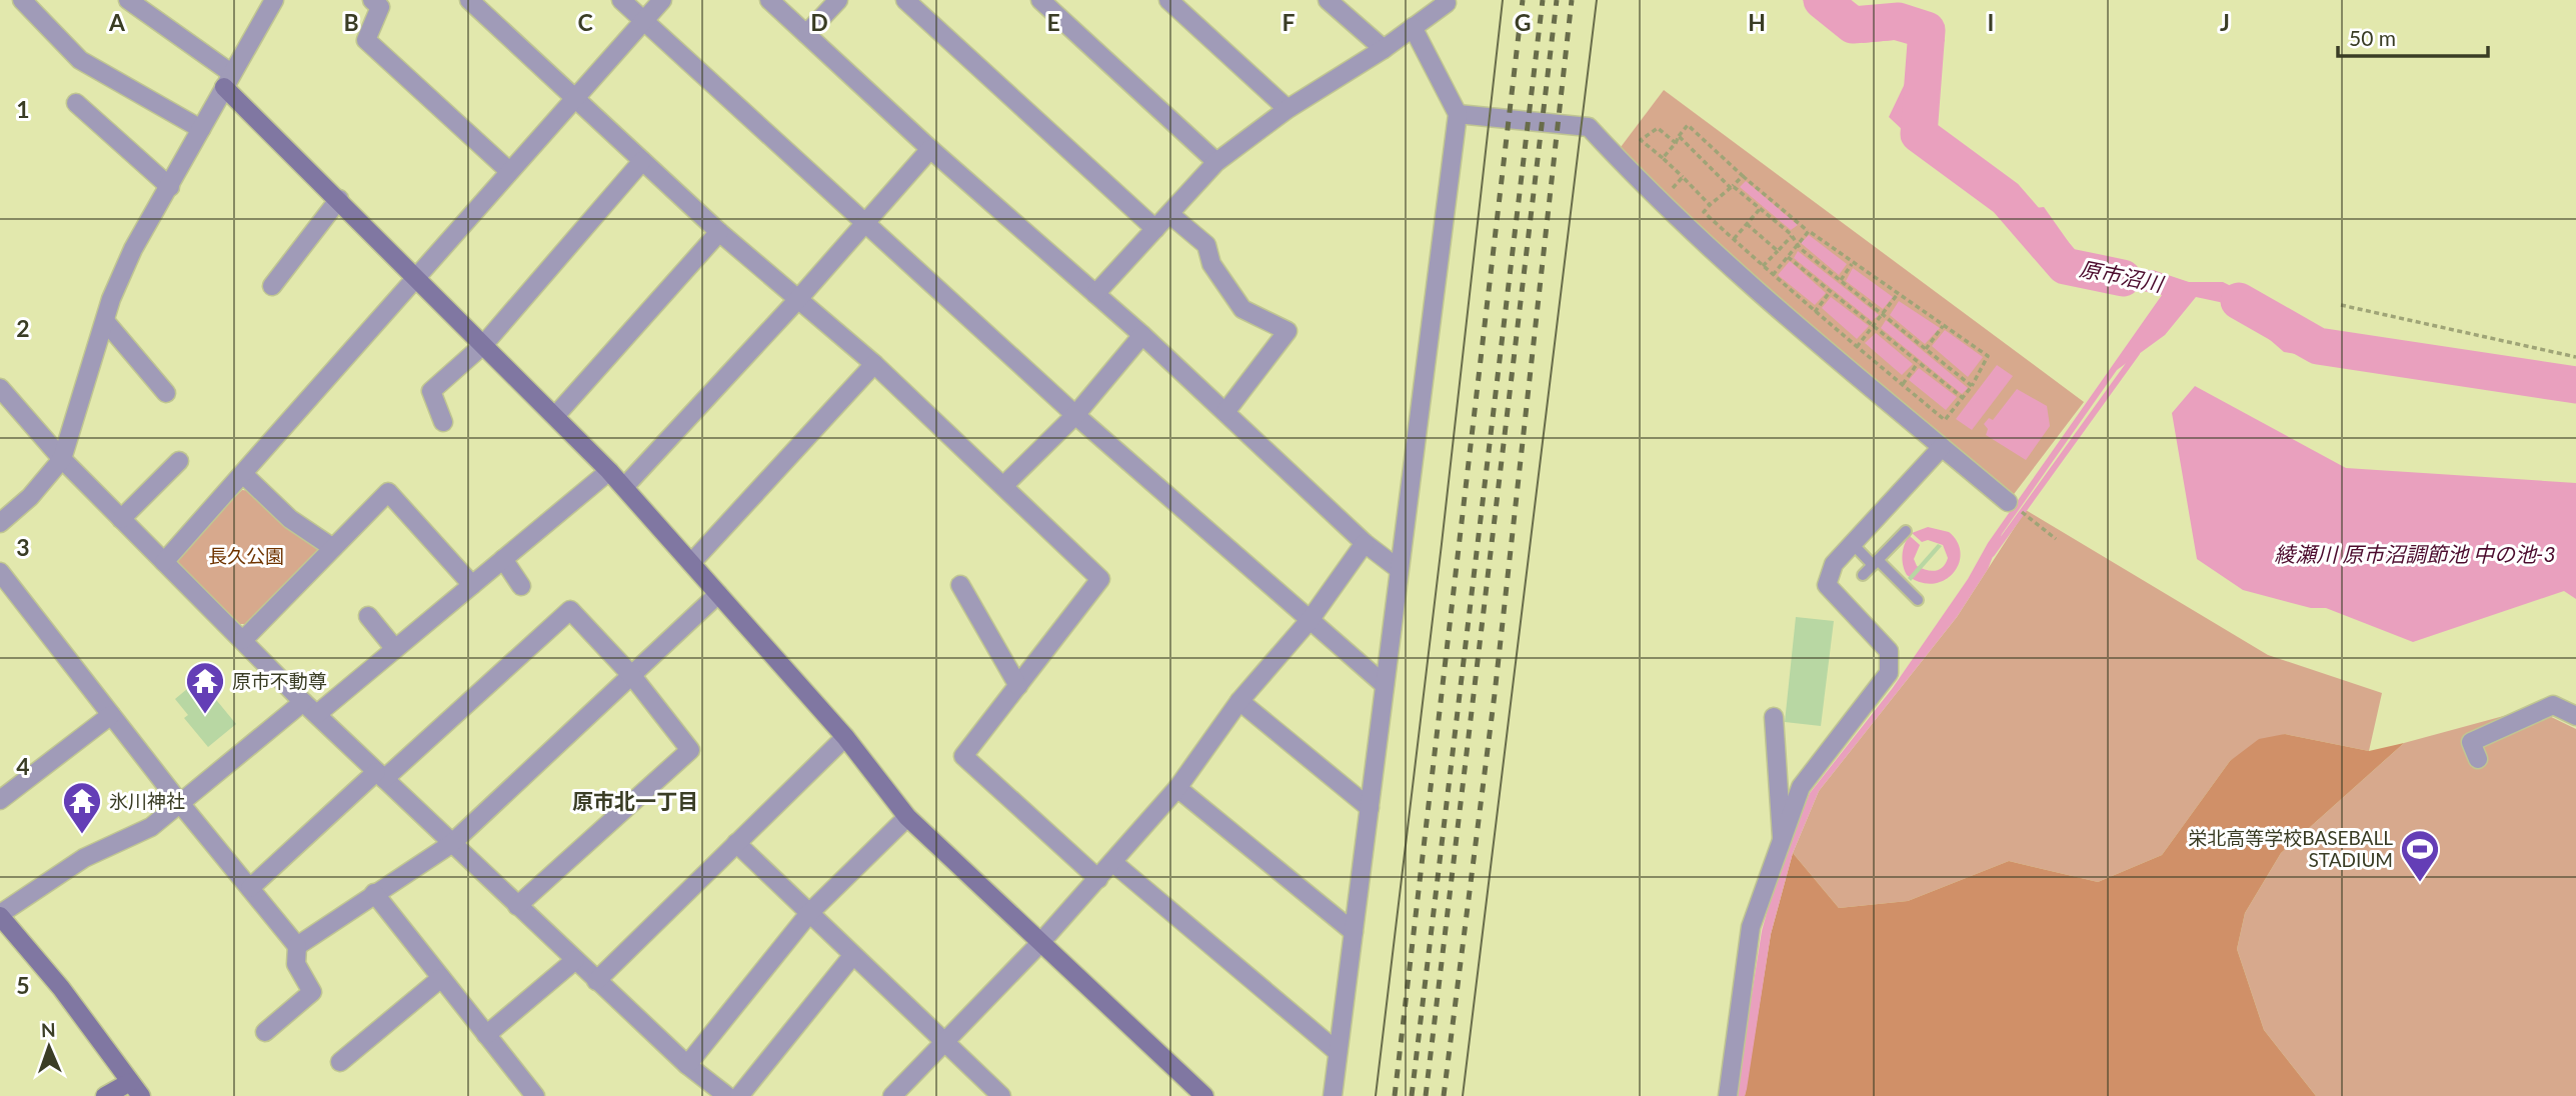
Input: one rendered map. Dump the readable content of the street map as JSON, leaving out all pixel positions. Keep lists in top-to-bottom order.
{
  "districts": ["原市北一丁目"],
  "water": ["原市沼川", "綾瀬川 原市沼調節池 中の池-3"],
  "parks": ["長久公園"],
  "places": {
    "temple": ["原市不動尊", "氷川神社"],
    "sports": ["栄北高等学校BASEBALL STADIUM"]
  },
  "scale_bar": "50 m",
  "north": "top",
  "grid": {
    "columns": [
      "A",
      "B",
      "C",
      "D",
      "E",
      "F",
      "G",
      "H",
      "I",
      "J"
    ],
    "rows": [
      "1",
      "2",
      "3",
      "4",
      "5"
    ]
  }
}
